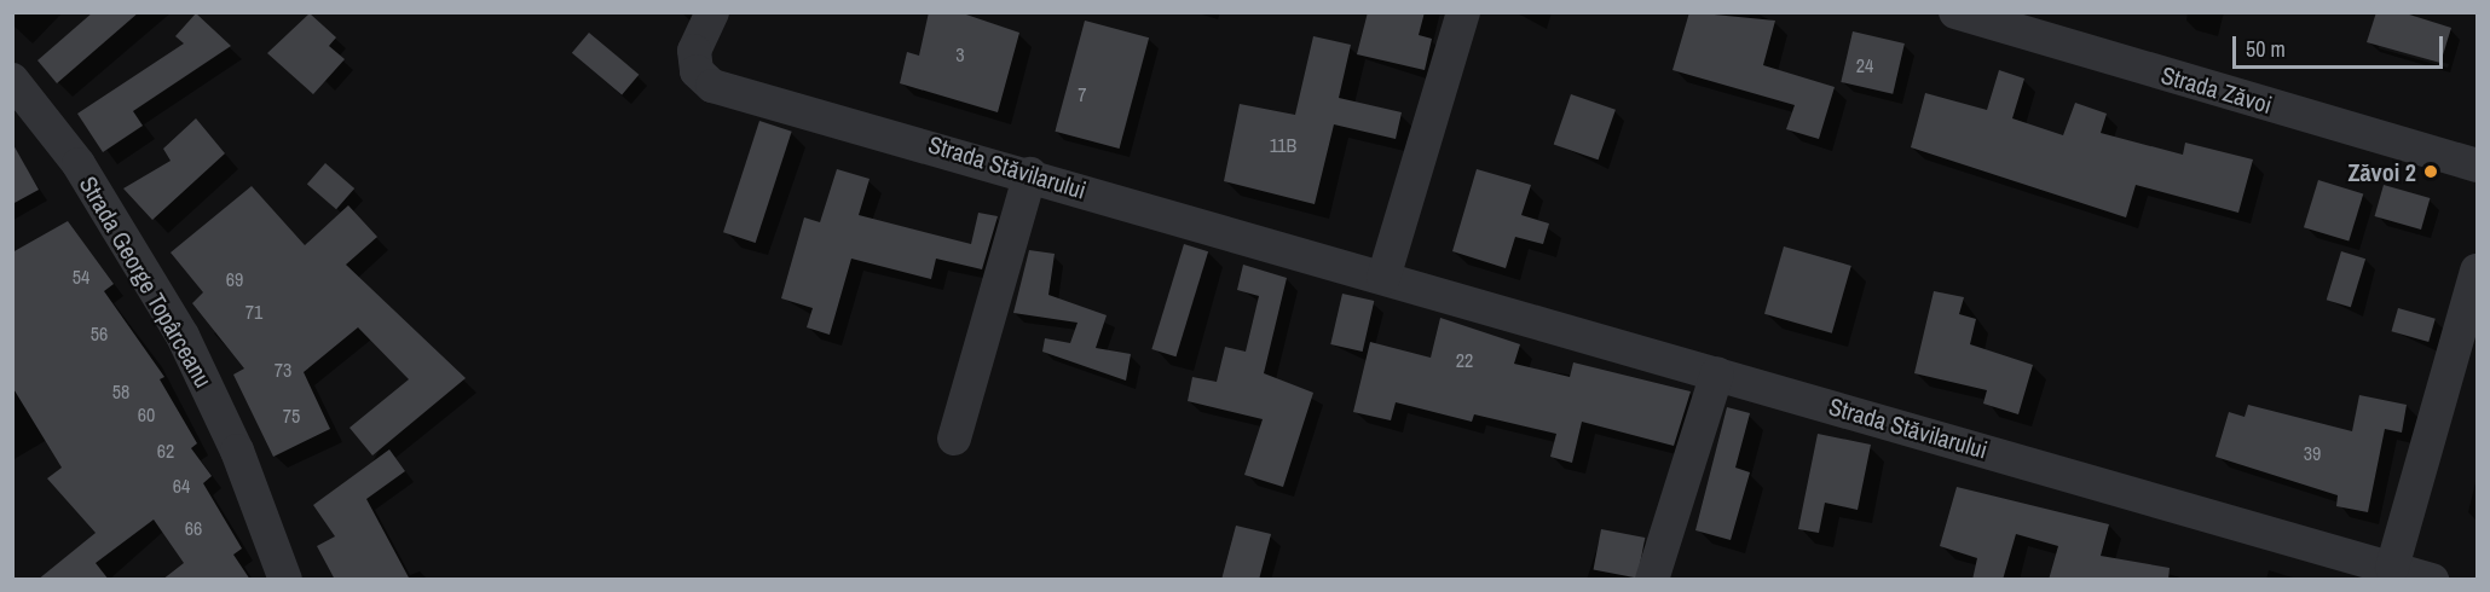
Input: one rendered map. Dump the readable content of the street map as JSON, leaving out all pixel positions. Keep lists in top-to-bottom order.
{
  "streets": {
    "street": ["Strada Zăvoi", "Strada Stăvilarului", "Strada George Topârceanu"]
  },
  "places": ["Zăvoi 2"],
  "house_numbers": [
    "3",
    "24",
    "7",
    "11B",
    "54",
    "69",
    "71",
    "56",
    "22",
    "73",
    "58",
    "60",
    "75",
    "62",
    "39",
    "64",
    "66"
  ],
  "scale_bar": "50 m"
}
